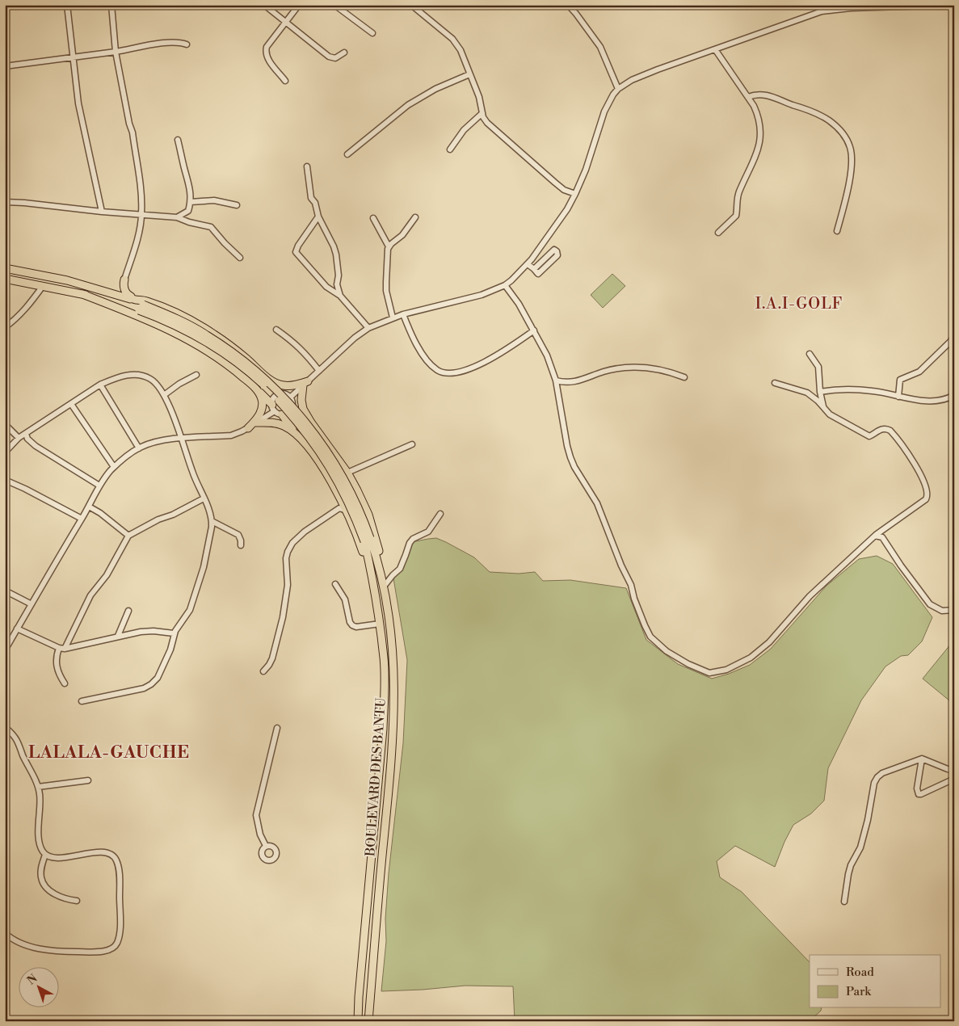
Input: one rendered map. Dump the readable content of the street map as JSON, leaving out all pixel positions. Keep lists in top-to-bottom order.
{
  "streets": {
    "highway": ["BOULEVARD DES BANTU"]
  },
  "districts": ["I.A.I-GOLF", "LALALA-GAUCHE"],
  "legend": ["Road", "Park"],
  "north": "top left"
}
